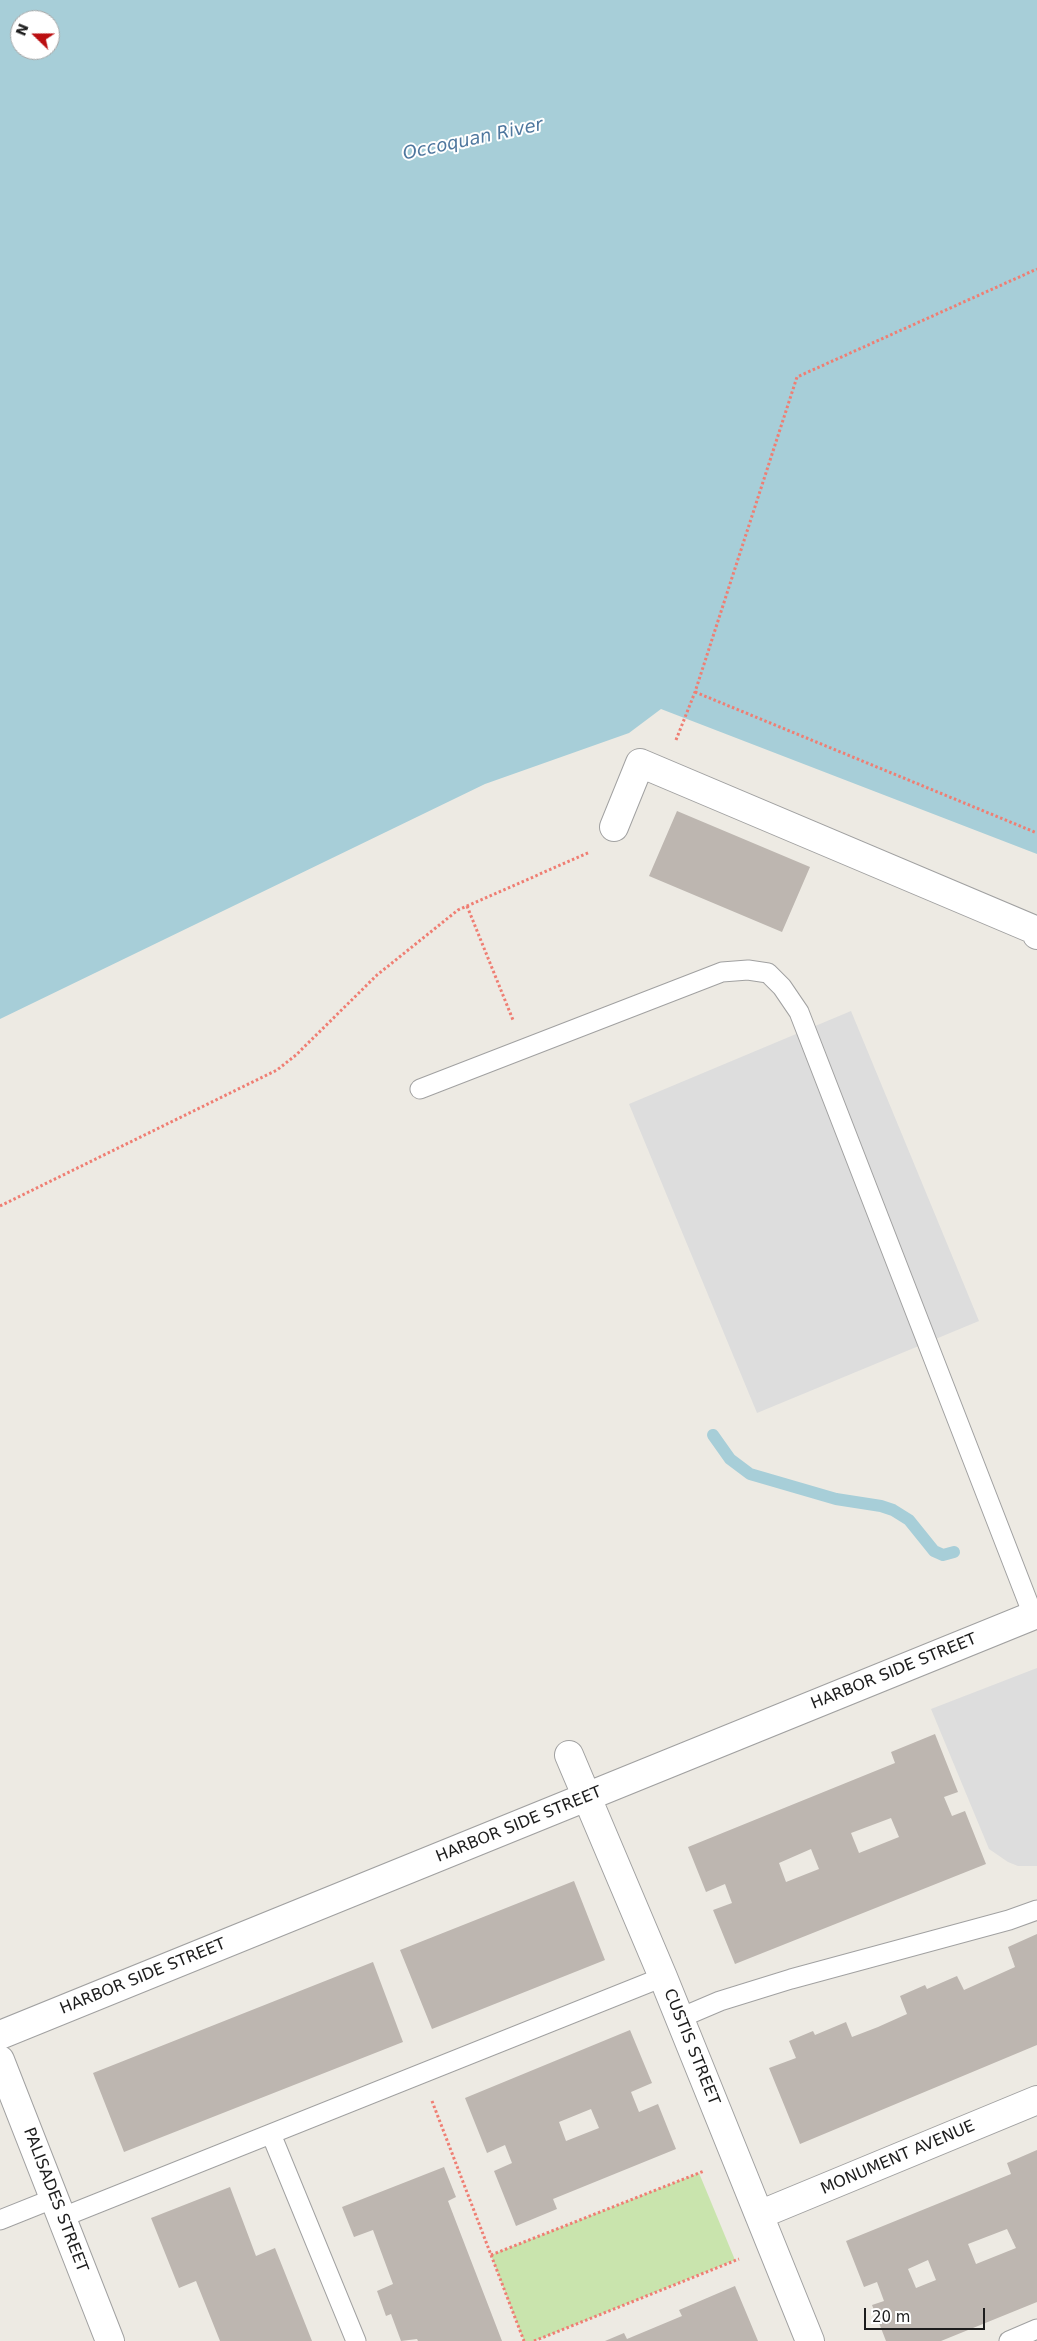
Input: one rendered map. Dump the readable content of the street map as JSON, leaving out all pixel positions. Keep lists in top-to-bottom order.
{
  "streets": {
    "street": [
      "HARBOR SIDE STREET",
      "CUSTIS STREET",
      "MONUMENT AVENUE",
      "PALISADES STREET"
    ]
  },
  "crossings": [
    ["HARBOR SIDE STREET", "CUSTIS STREET"],
    ["CUSTIS STREET", "MONUMENT AVENUE"]
  ],
  "water": ["Occoquan River"],
  "scale_bar": "20 m",
  "north": "left"
}
